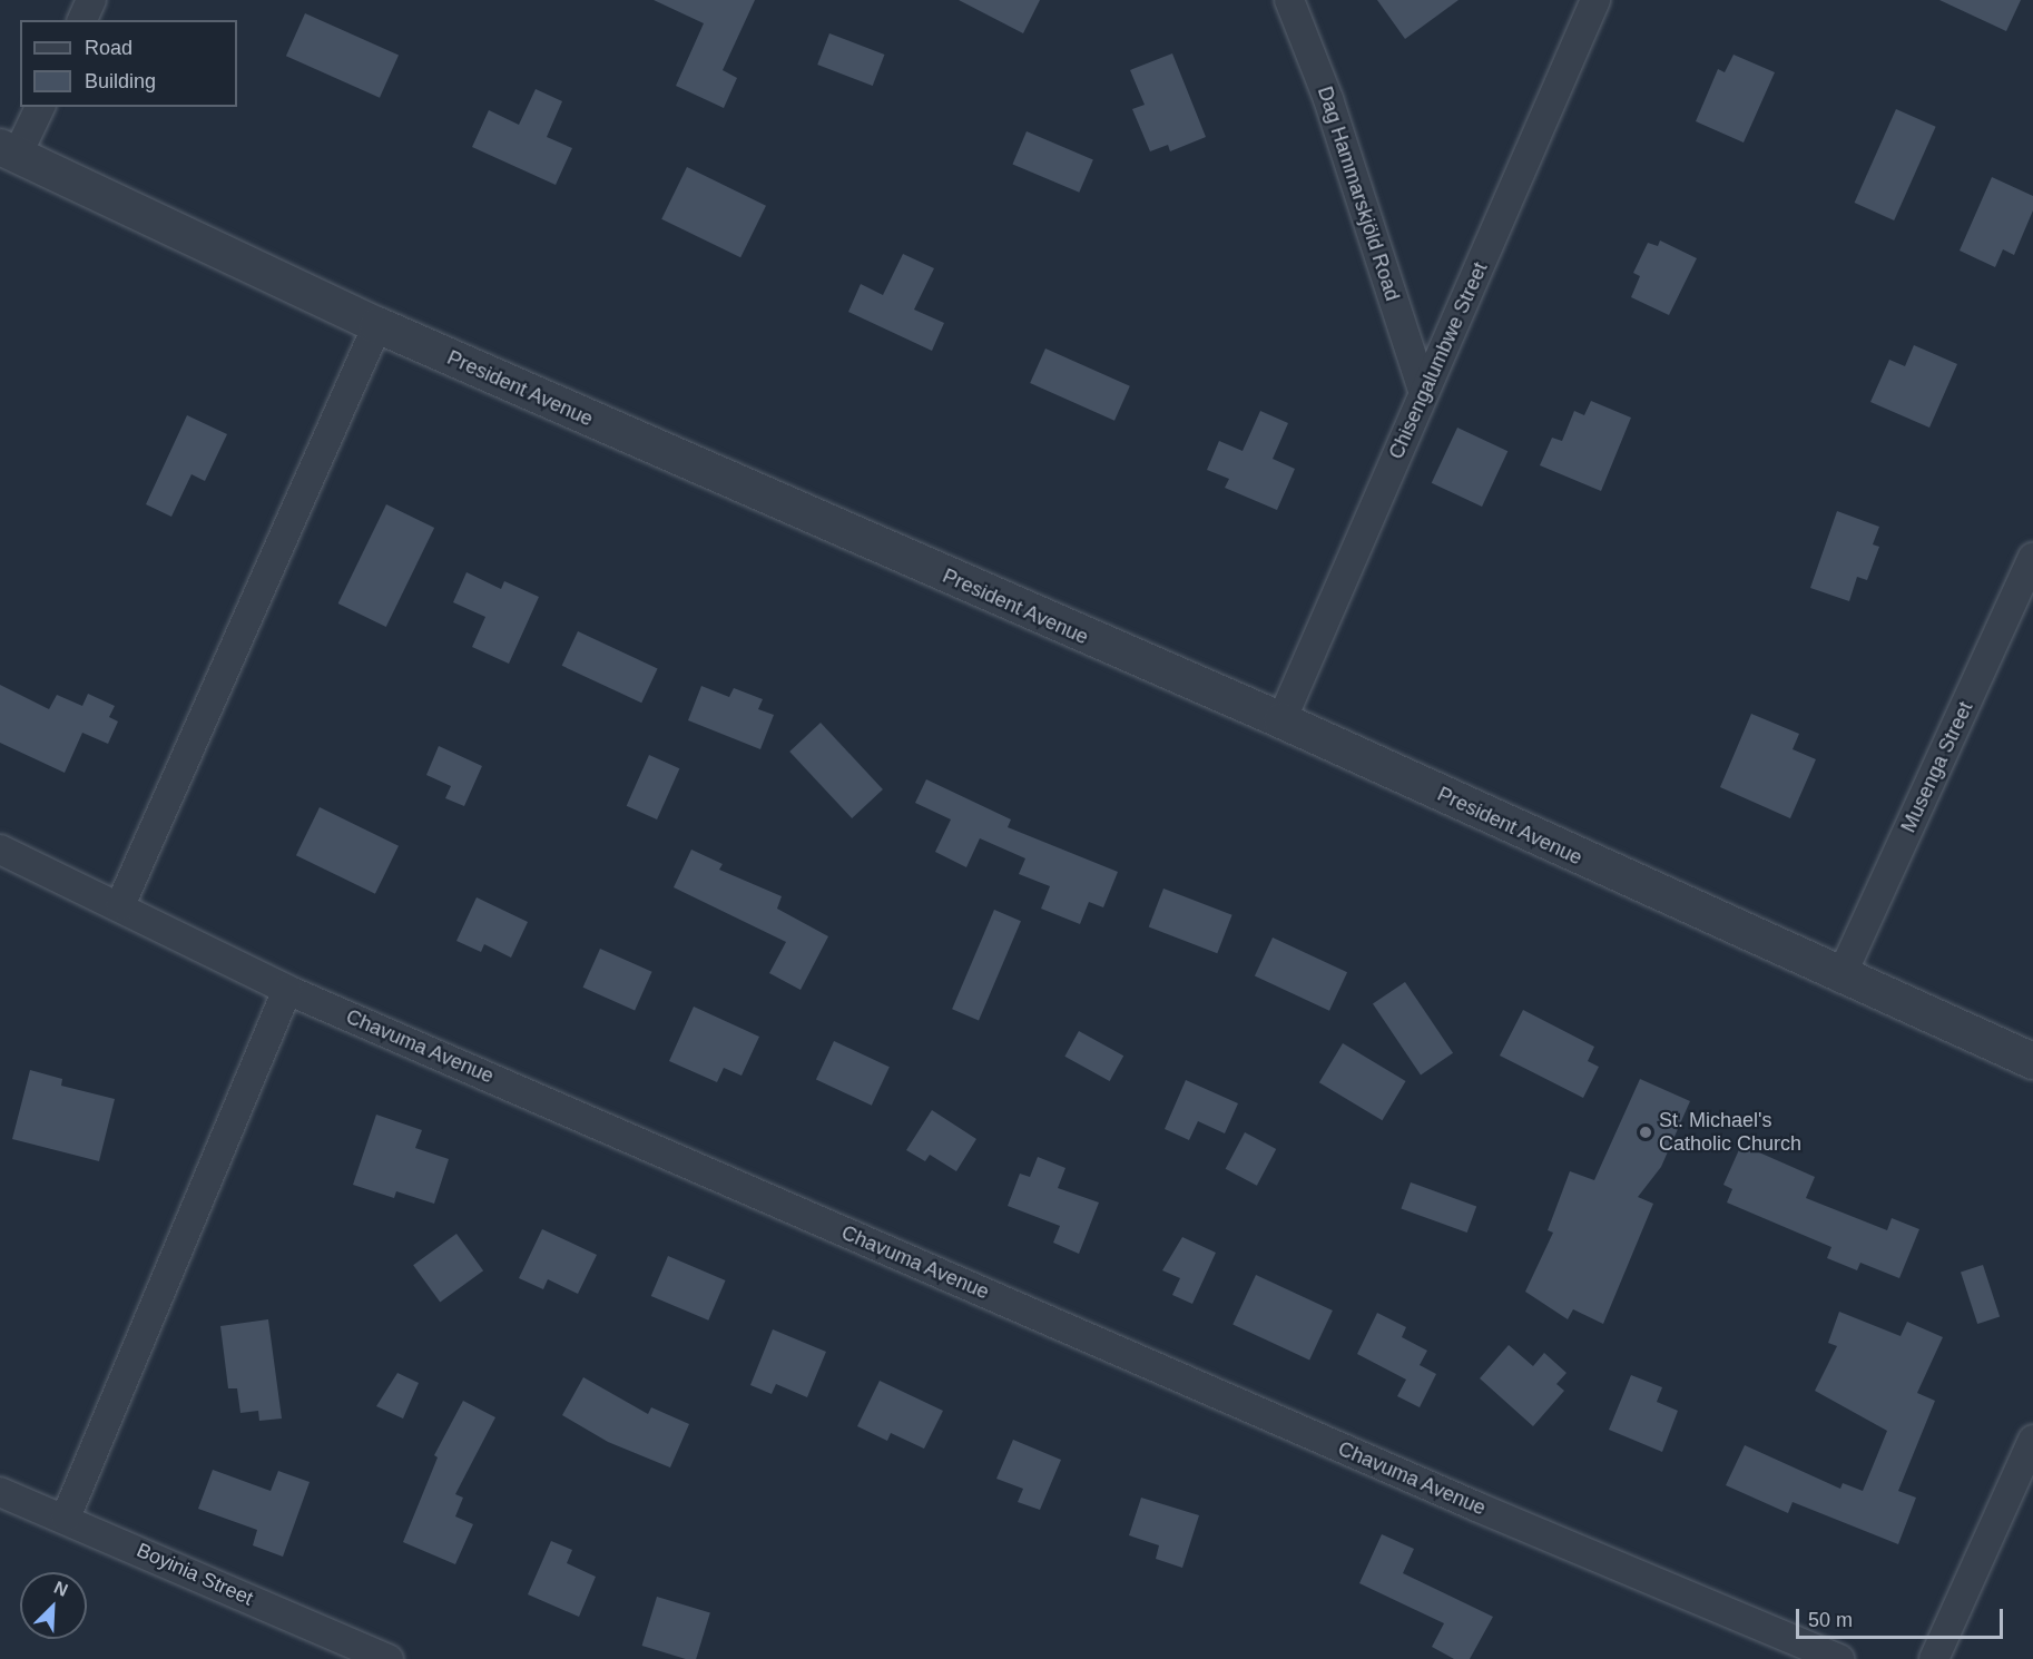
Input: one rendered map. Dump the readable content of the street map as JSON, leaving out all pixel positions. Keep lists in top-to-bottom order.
{
  "streets": {
    "street": [
      "Dag Hammarskjöld Road",
      "Chisengalumbwe Street",
      "President Avenue",
      "Musenga Street",
      "Chavuma Avenue",
      "Boyinia Street"
    ]
  },
  "crossings": [
    ["Chisengalumbwe Street", "President Avenue"],
    ["President Avenue", "Musenga Street"]
  ],
  "places": ["St. Michael's Catholic Church"],
  "legend": ["Road", "Building"],
  "scale_bar": "50 m",
  "north": "top right"
}
